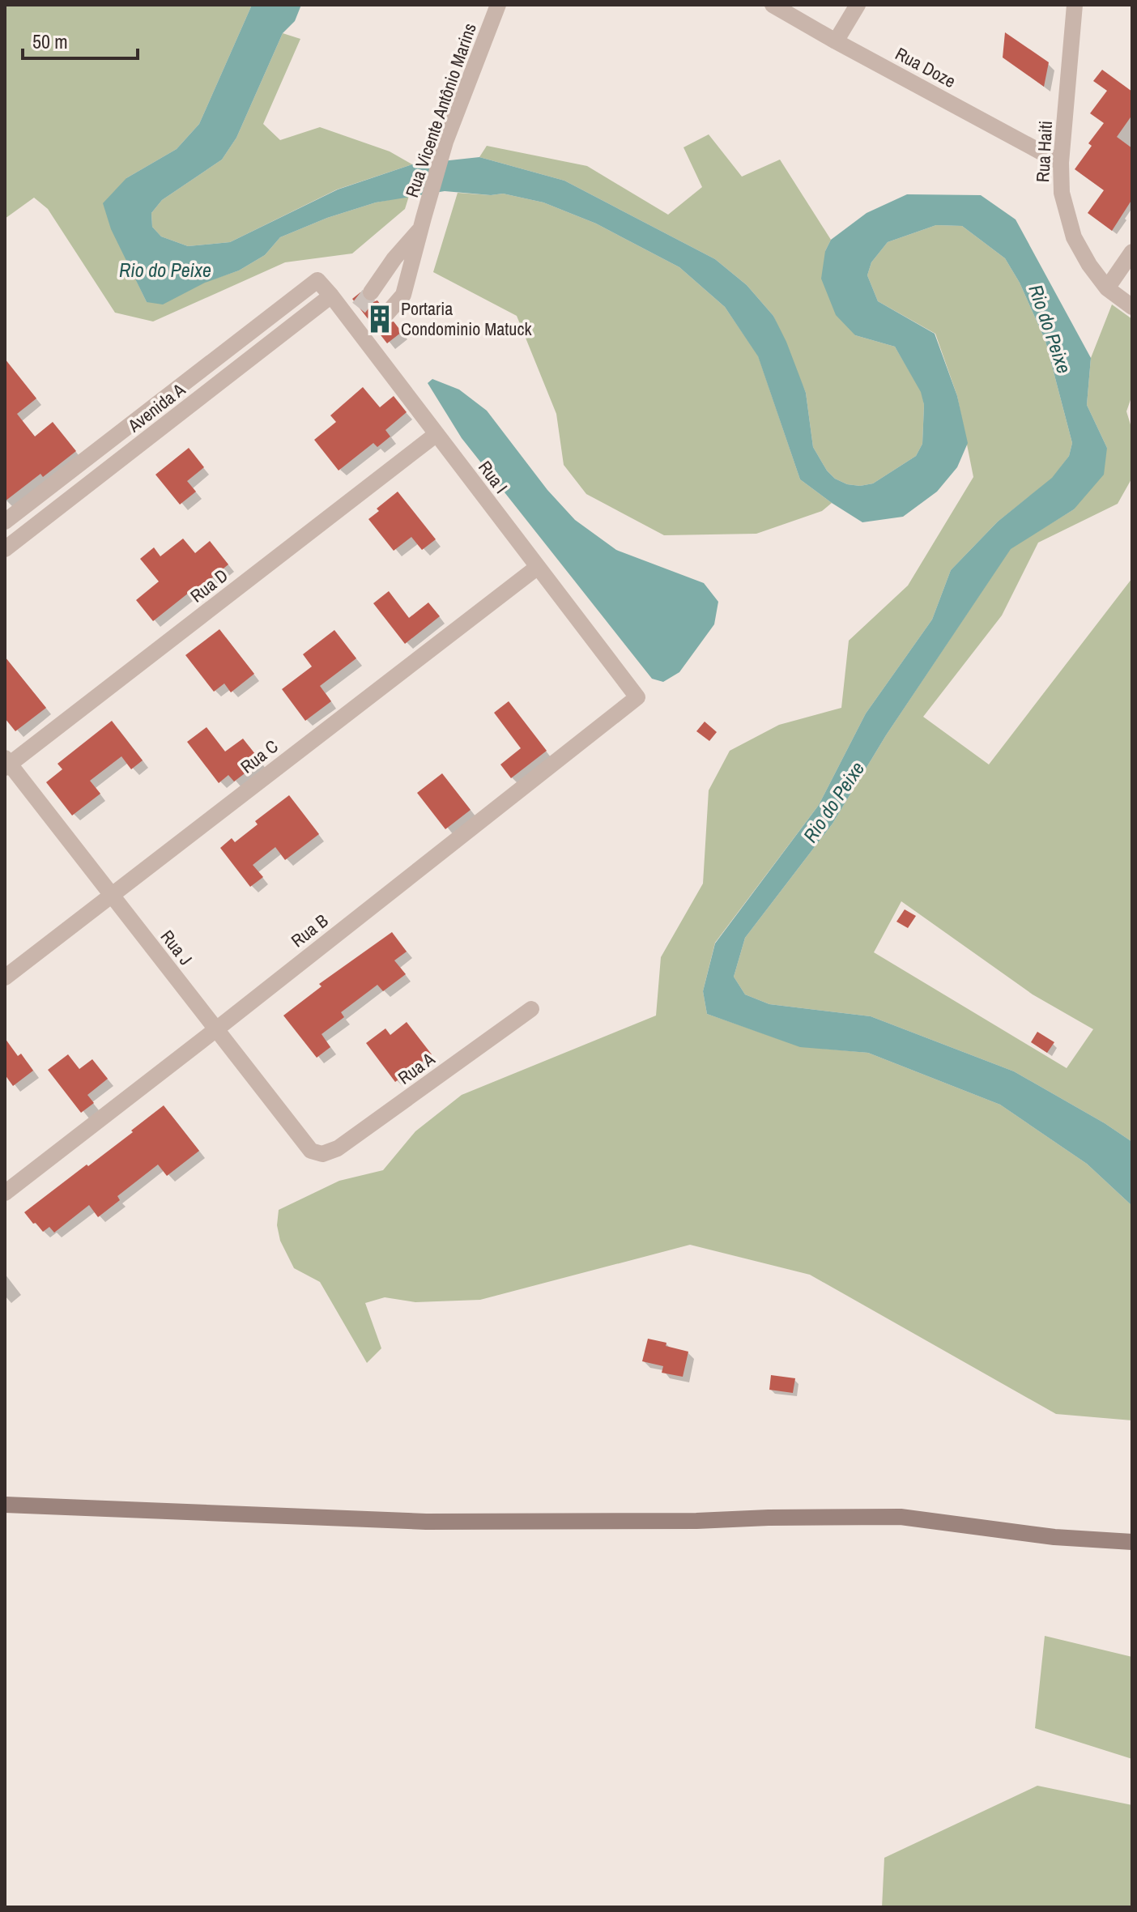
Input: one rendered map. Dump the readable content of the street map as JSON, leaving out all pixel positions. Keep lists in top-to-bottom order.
{
  "streets": {
    "street": [
      "Rua Doze",
      "Rua Vicente Antônio Marins",
      "Rua Haiti",
      "Avenida A",
      "Rua I",
      "Rua D",
      "Rua C",
      "Rua B",
      "Rua J",
      "Rua A"
    ]
  },
  "crossings": [
    ["Rua Doze", "Rua Haiti"],
    ["Avenida A", "Rua I"],
    ["Rua I", "Rua D"],
    ["Rua I", "Rua C"],
    ["Rua I", "Rua B"],
    ["Rua D", "Rua J"],
    ["Rua C", "Rua J"],
    ["Rua B", "Rua J"],
    ["Rua J", "Rua A"]
  ],
  "water": ["Rio do Peixe"],
  "places": {
    "building": ["Portaria Condominio Matuck"]
  },
  "scale_bar": "50 m"
}
